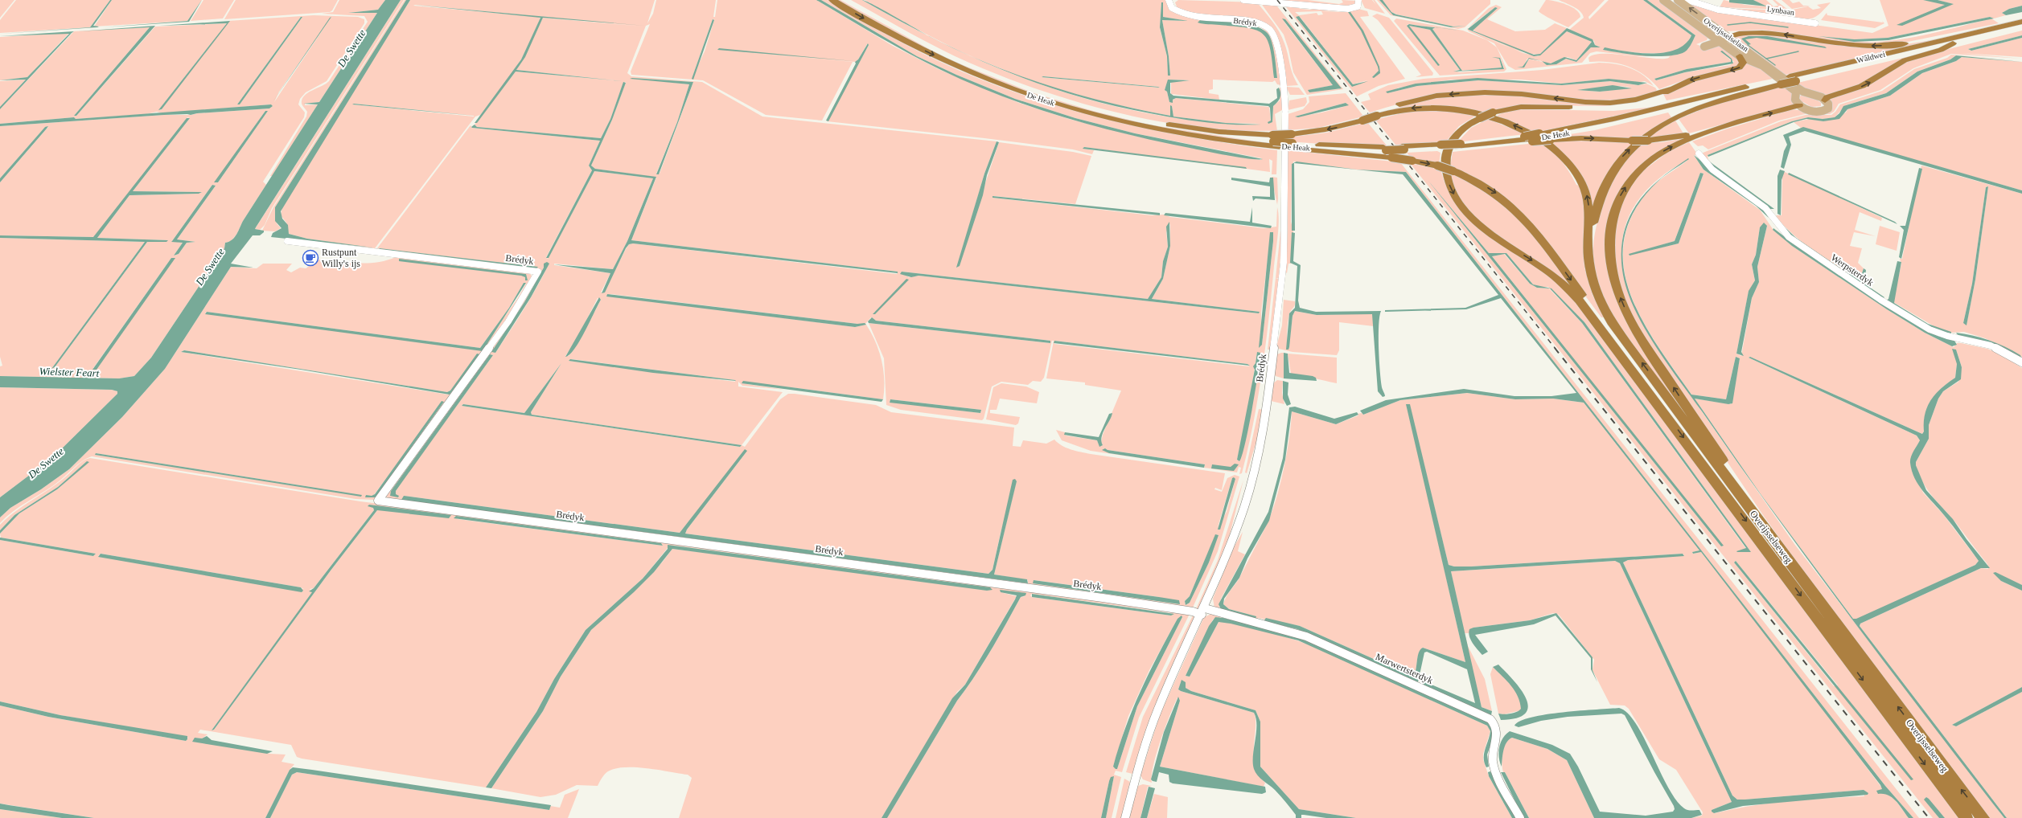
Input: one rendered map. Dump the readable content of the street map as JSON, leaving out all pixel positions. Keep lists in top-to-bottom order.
{
  "streets": {
    "highway": ["Wâldwei", "De Heak", "Overijsselseweg"],
    "main road": ["Overijsselselaan"],
    "street": [
      "Lynbaan",
      "Brédyk",
      "Werpsterdyk",
      "Marwertsterdyk"
    ]
  },
  "crossings": [
    ["Brédyk", "Marwertsterdyk"],
    ["Overijsselselaan", "Wâldwei"],
    ["Wâldwei", "De Heak"]
  ],
  "water": ["De Swette", "Wielster Feart"],
  "places": {
    "cafe": ["Rustpunt Willy's ijs"]
  }
}
